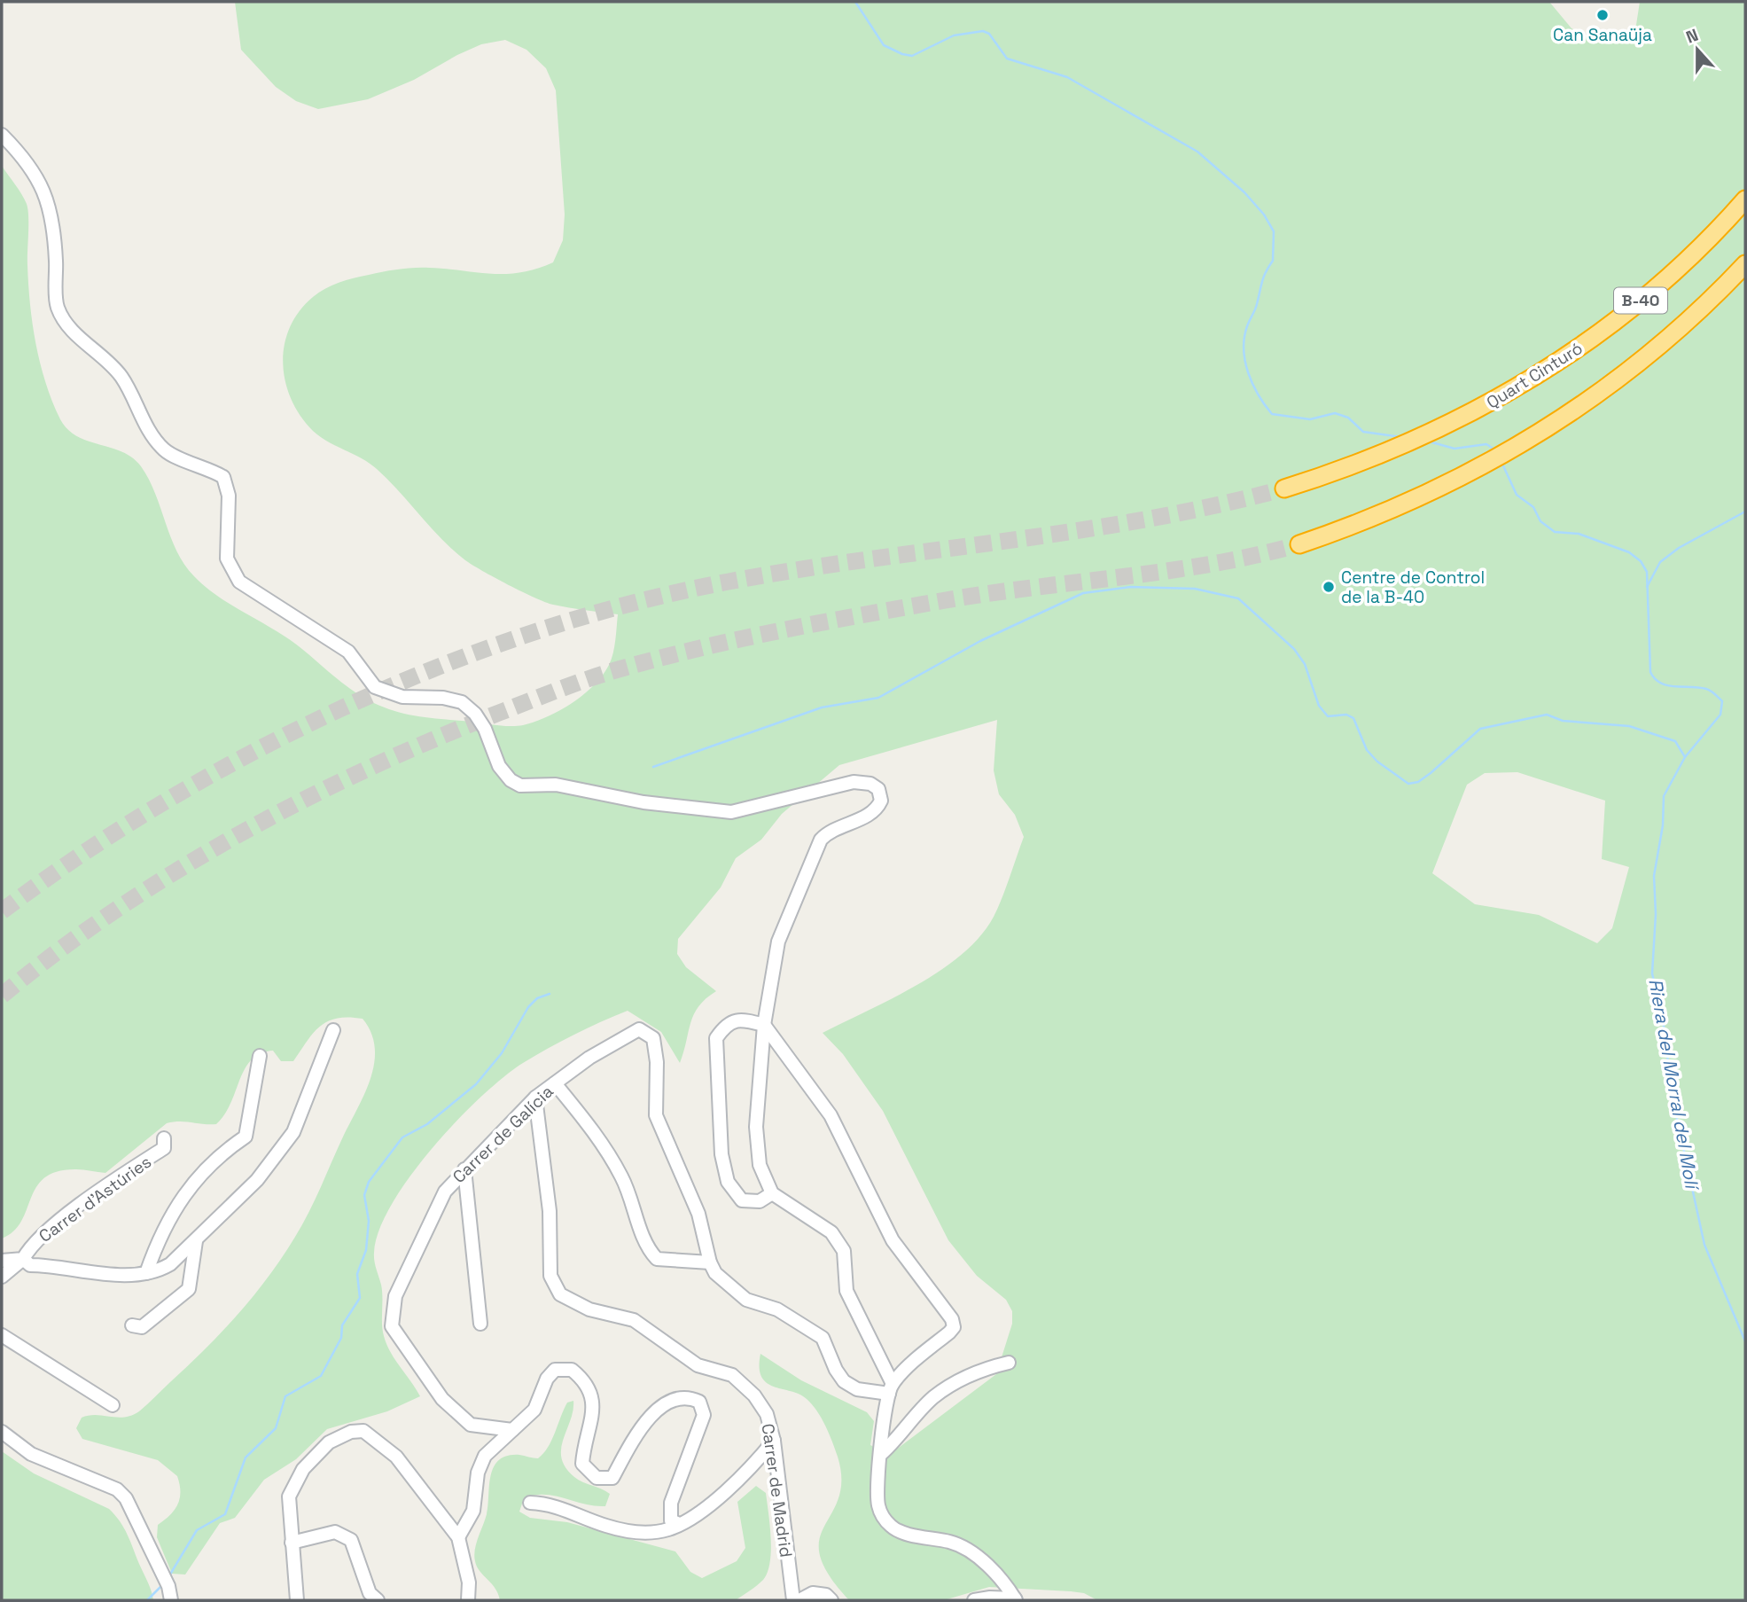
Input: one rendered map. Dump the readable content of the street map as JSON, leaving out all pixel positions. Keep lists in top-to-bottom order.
{
  "streets": {
    "highway": ["B-40", "Quart Cinturó"],
    "street": ["Carrer de Galícia", "Carrer d'Astúries", "Carrer de Madrid"]
  },
  "crossings": [
    ["Carrer de Galícia", "Carrer de Madrid"]
  ],
  "water": ["Riera del Morral del Molí"],
  "places": ["Can Sanaüja", "Centre de Control de la B-40"],
  "north": "top"
}
